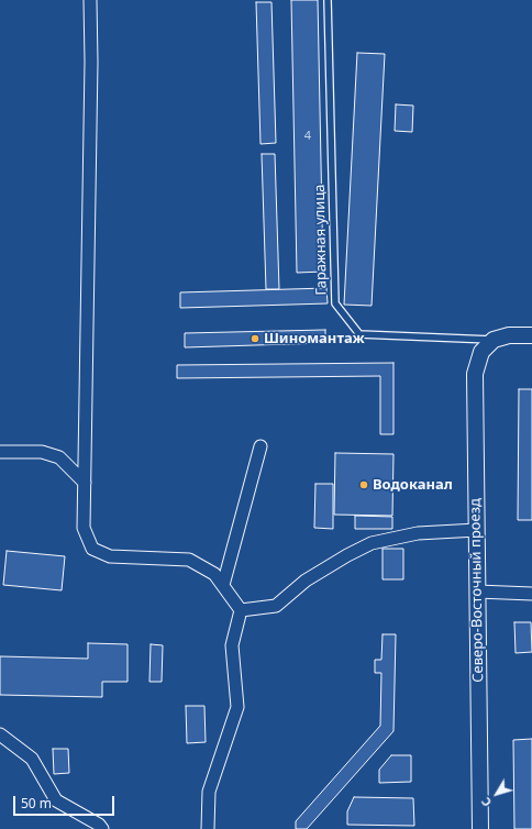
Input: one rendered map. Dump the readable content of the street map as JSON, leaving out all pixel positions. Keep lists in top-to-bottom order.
{
  "streets": {
    "street": ["Северо-Восточный проезд"],
    "lane": ["Гаражная улица"]
  },
  "crossings": [
    ["Гаражная улица", "Северо-Восточный проезд"]
  ],
  "places": ["Шиномантаж", "Водоканал"],
  "house_numbers": ["4"],
  "scale_bar": "50 m",
  "north": "bottom left"
}
